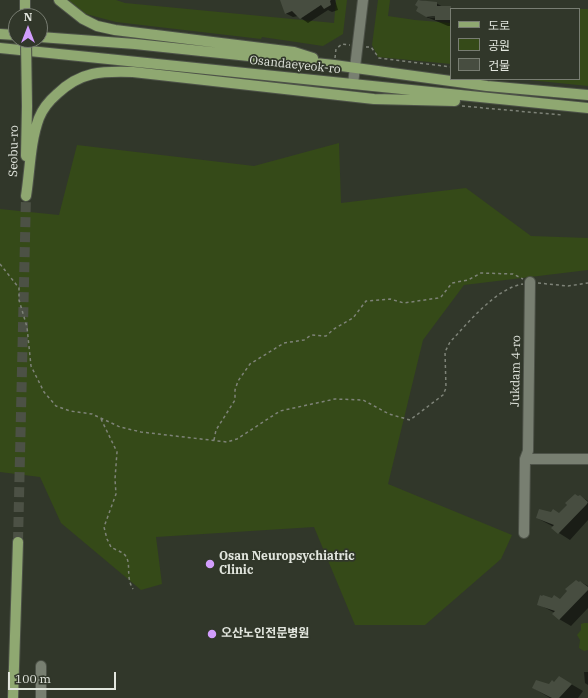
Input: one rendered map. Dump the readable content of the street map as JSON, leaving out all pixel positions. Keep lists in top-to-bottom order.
{
  "streets": {
    "main road": ["Osandaeyeok-ro", "Seobu-ro"],
    "street": ["Jukdam 4-ro"]
  },
  "crossings": [
    ["Osandaeyeok-ro", "Seobu-ro"]
  ],
  "places": ["Osan Neuropsychiatric Clinic", "오산노인전문병원"],
  "legend": ["도로", "공원", "건물"],
  "scale_bar": "100 m",
  "north": "top"
}
